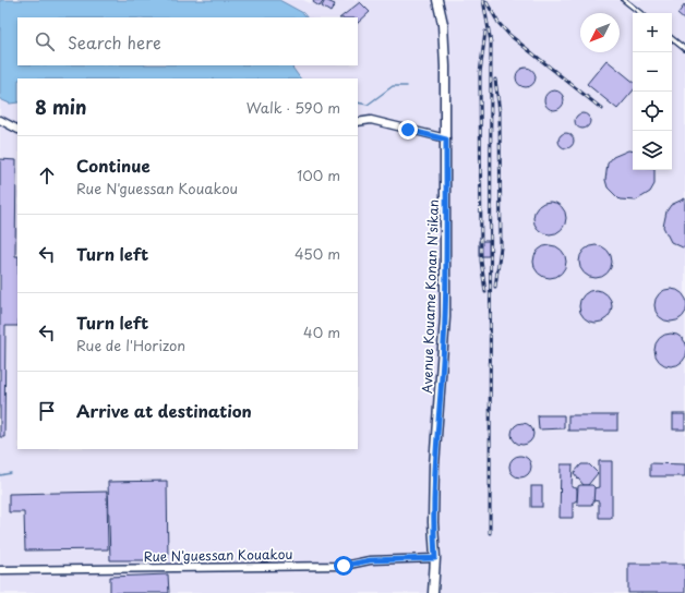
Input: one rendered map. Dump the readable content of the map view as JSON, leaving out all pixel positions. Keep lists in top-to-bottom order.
{
  "streets": {
    "street": ["Avenue Kouame Konan N'sikan", "Rue N'guessan Kouakou"]
  },
  "crossings": [
    ["Avenue Kouame Konan N'sikan", "Rue N'guessan Kouakou"]
  ],
  "north": "bottom left",
  "page": {
    "map_buttons": ["+", "−"],
    "search": "Search here",
    "heading": ["8 min", "Walk · 590 m"],
    "list": [
      ["Continue", "Rue N'guessan Kouakou", "100 m"],
      ["Turn left", "450 m"],
      ["Turn left", "Rue de l'Horizon", "40 m"],
      "Arrive at destination"
    ]
  }
}
